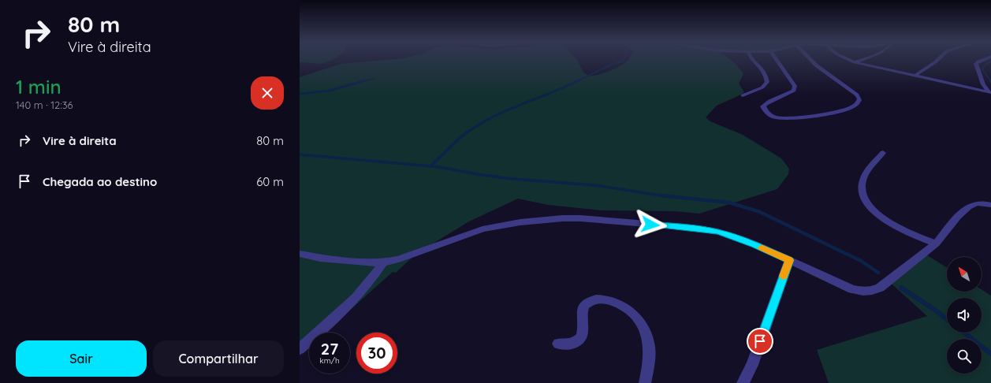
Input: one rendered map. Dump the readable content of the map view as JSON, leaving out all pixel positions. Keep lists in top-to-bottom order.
{
  "north": "top left",
  "page": {
    "turn": ["80 m", "Vire à direita"],
    "heading": ["1 min", "140 m · 12:36"],
    "list": [
      {
        "name": "Vire à direita",
        "value": "80 m"
      },
      {
        "name": "Chegada ao destino",
        "value": "60 m"
      }
    ],
    "speed": "27 km/h",
    "limit": "30",
    "buttons": ["Sair", "Compartilhar"]
  }
}
